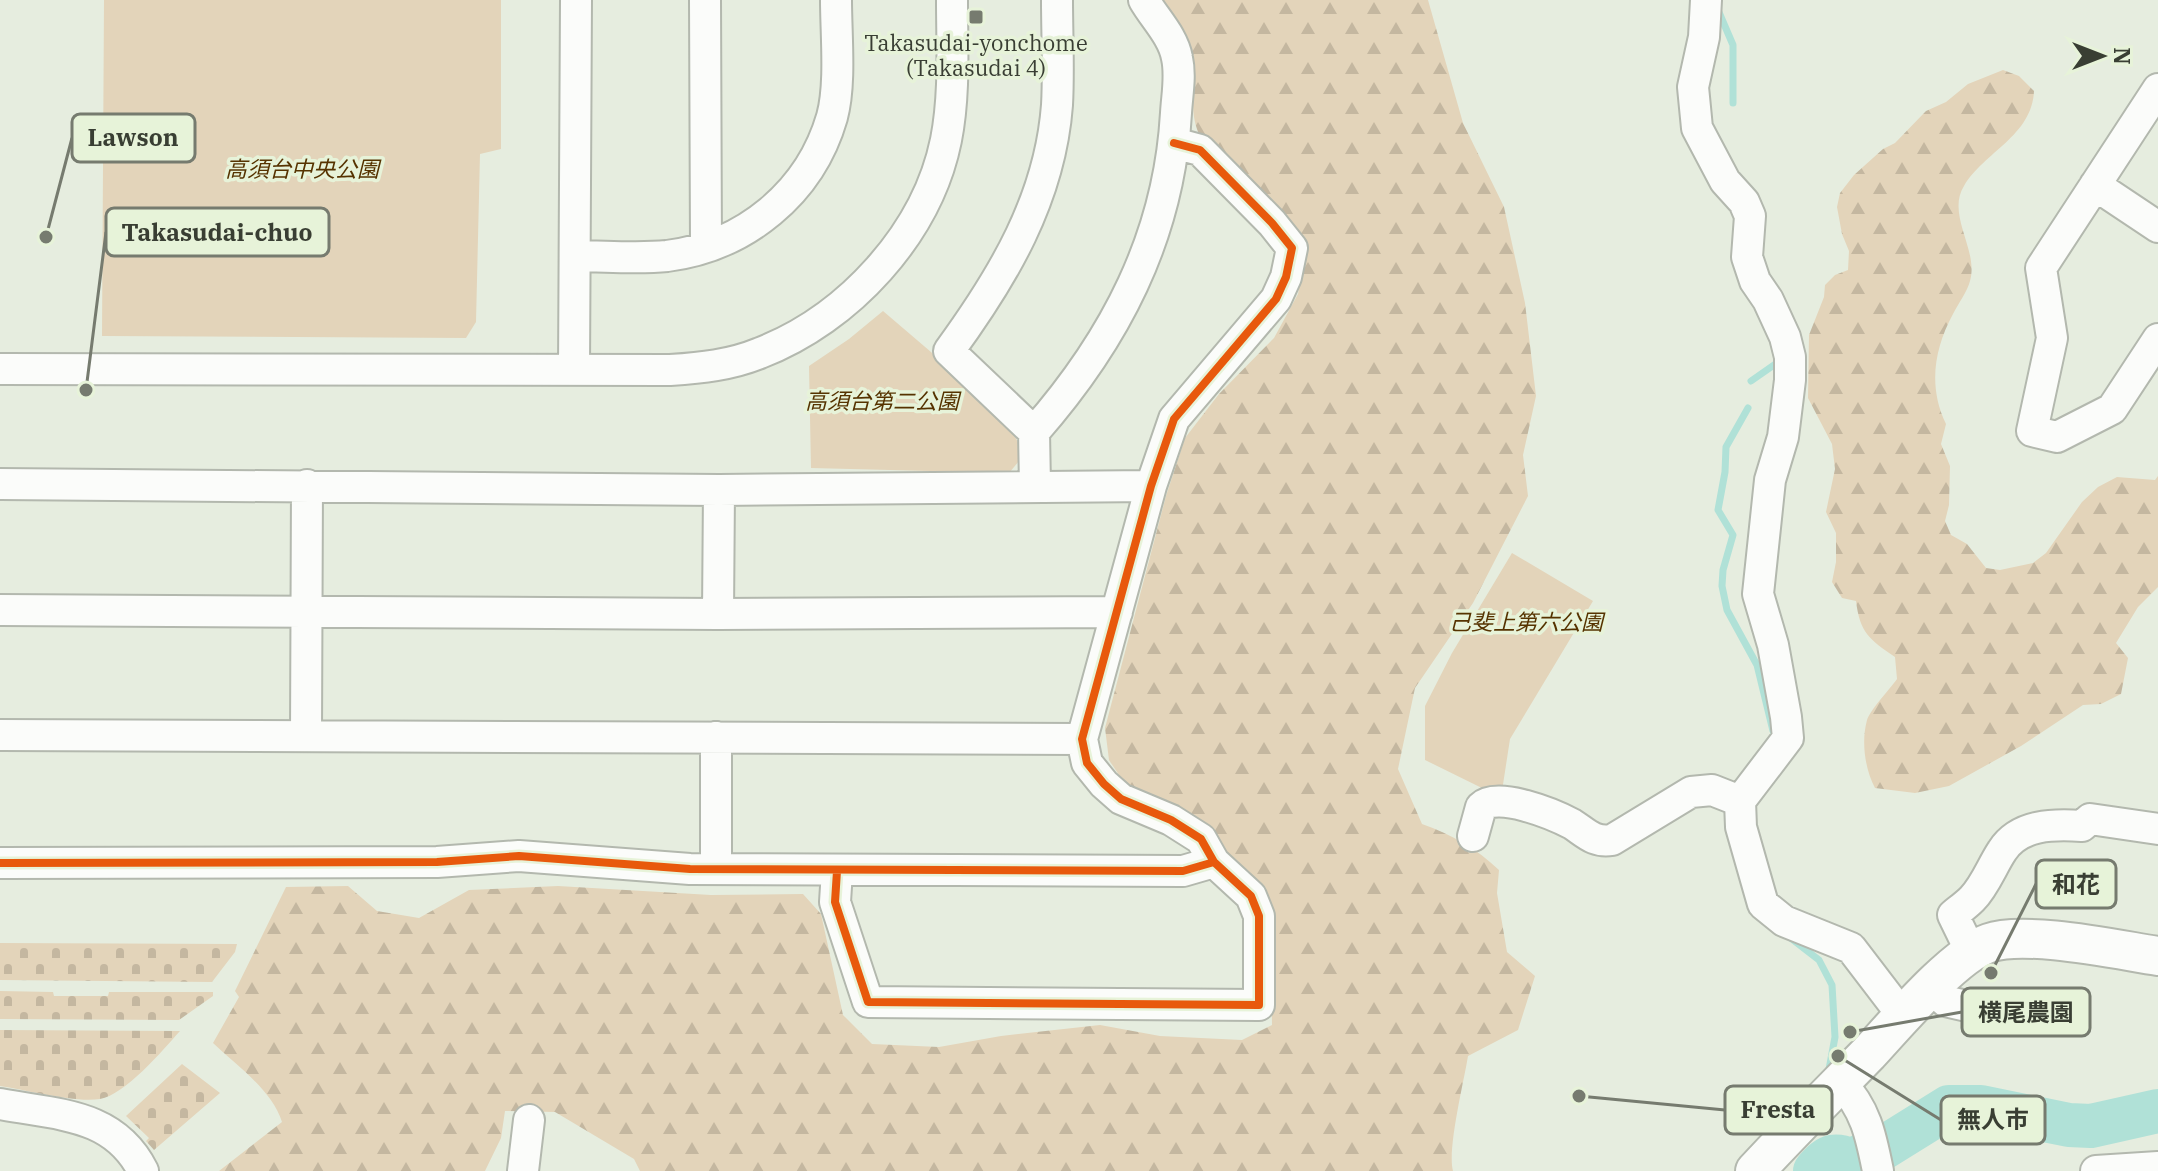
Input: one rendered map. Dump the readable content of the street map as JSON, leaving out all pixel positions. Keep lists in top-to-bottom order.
{
  "parks": ["高須台中央公園", "高須台第二公園", "己斐上第六公園"],
  "places": {
    "transit": ["Takasudai-yonchome (Takasudai 4)"],
    "other": [
      "Lawson",
      "Takasudai-chuo",
      "和花",
      "横尾農園",
      "無人市",
      "Fresta"
    ]
  },
  "north": "right"
}
